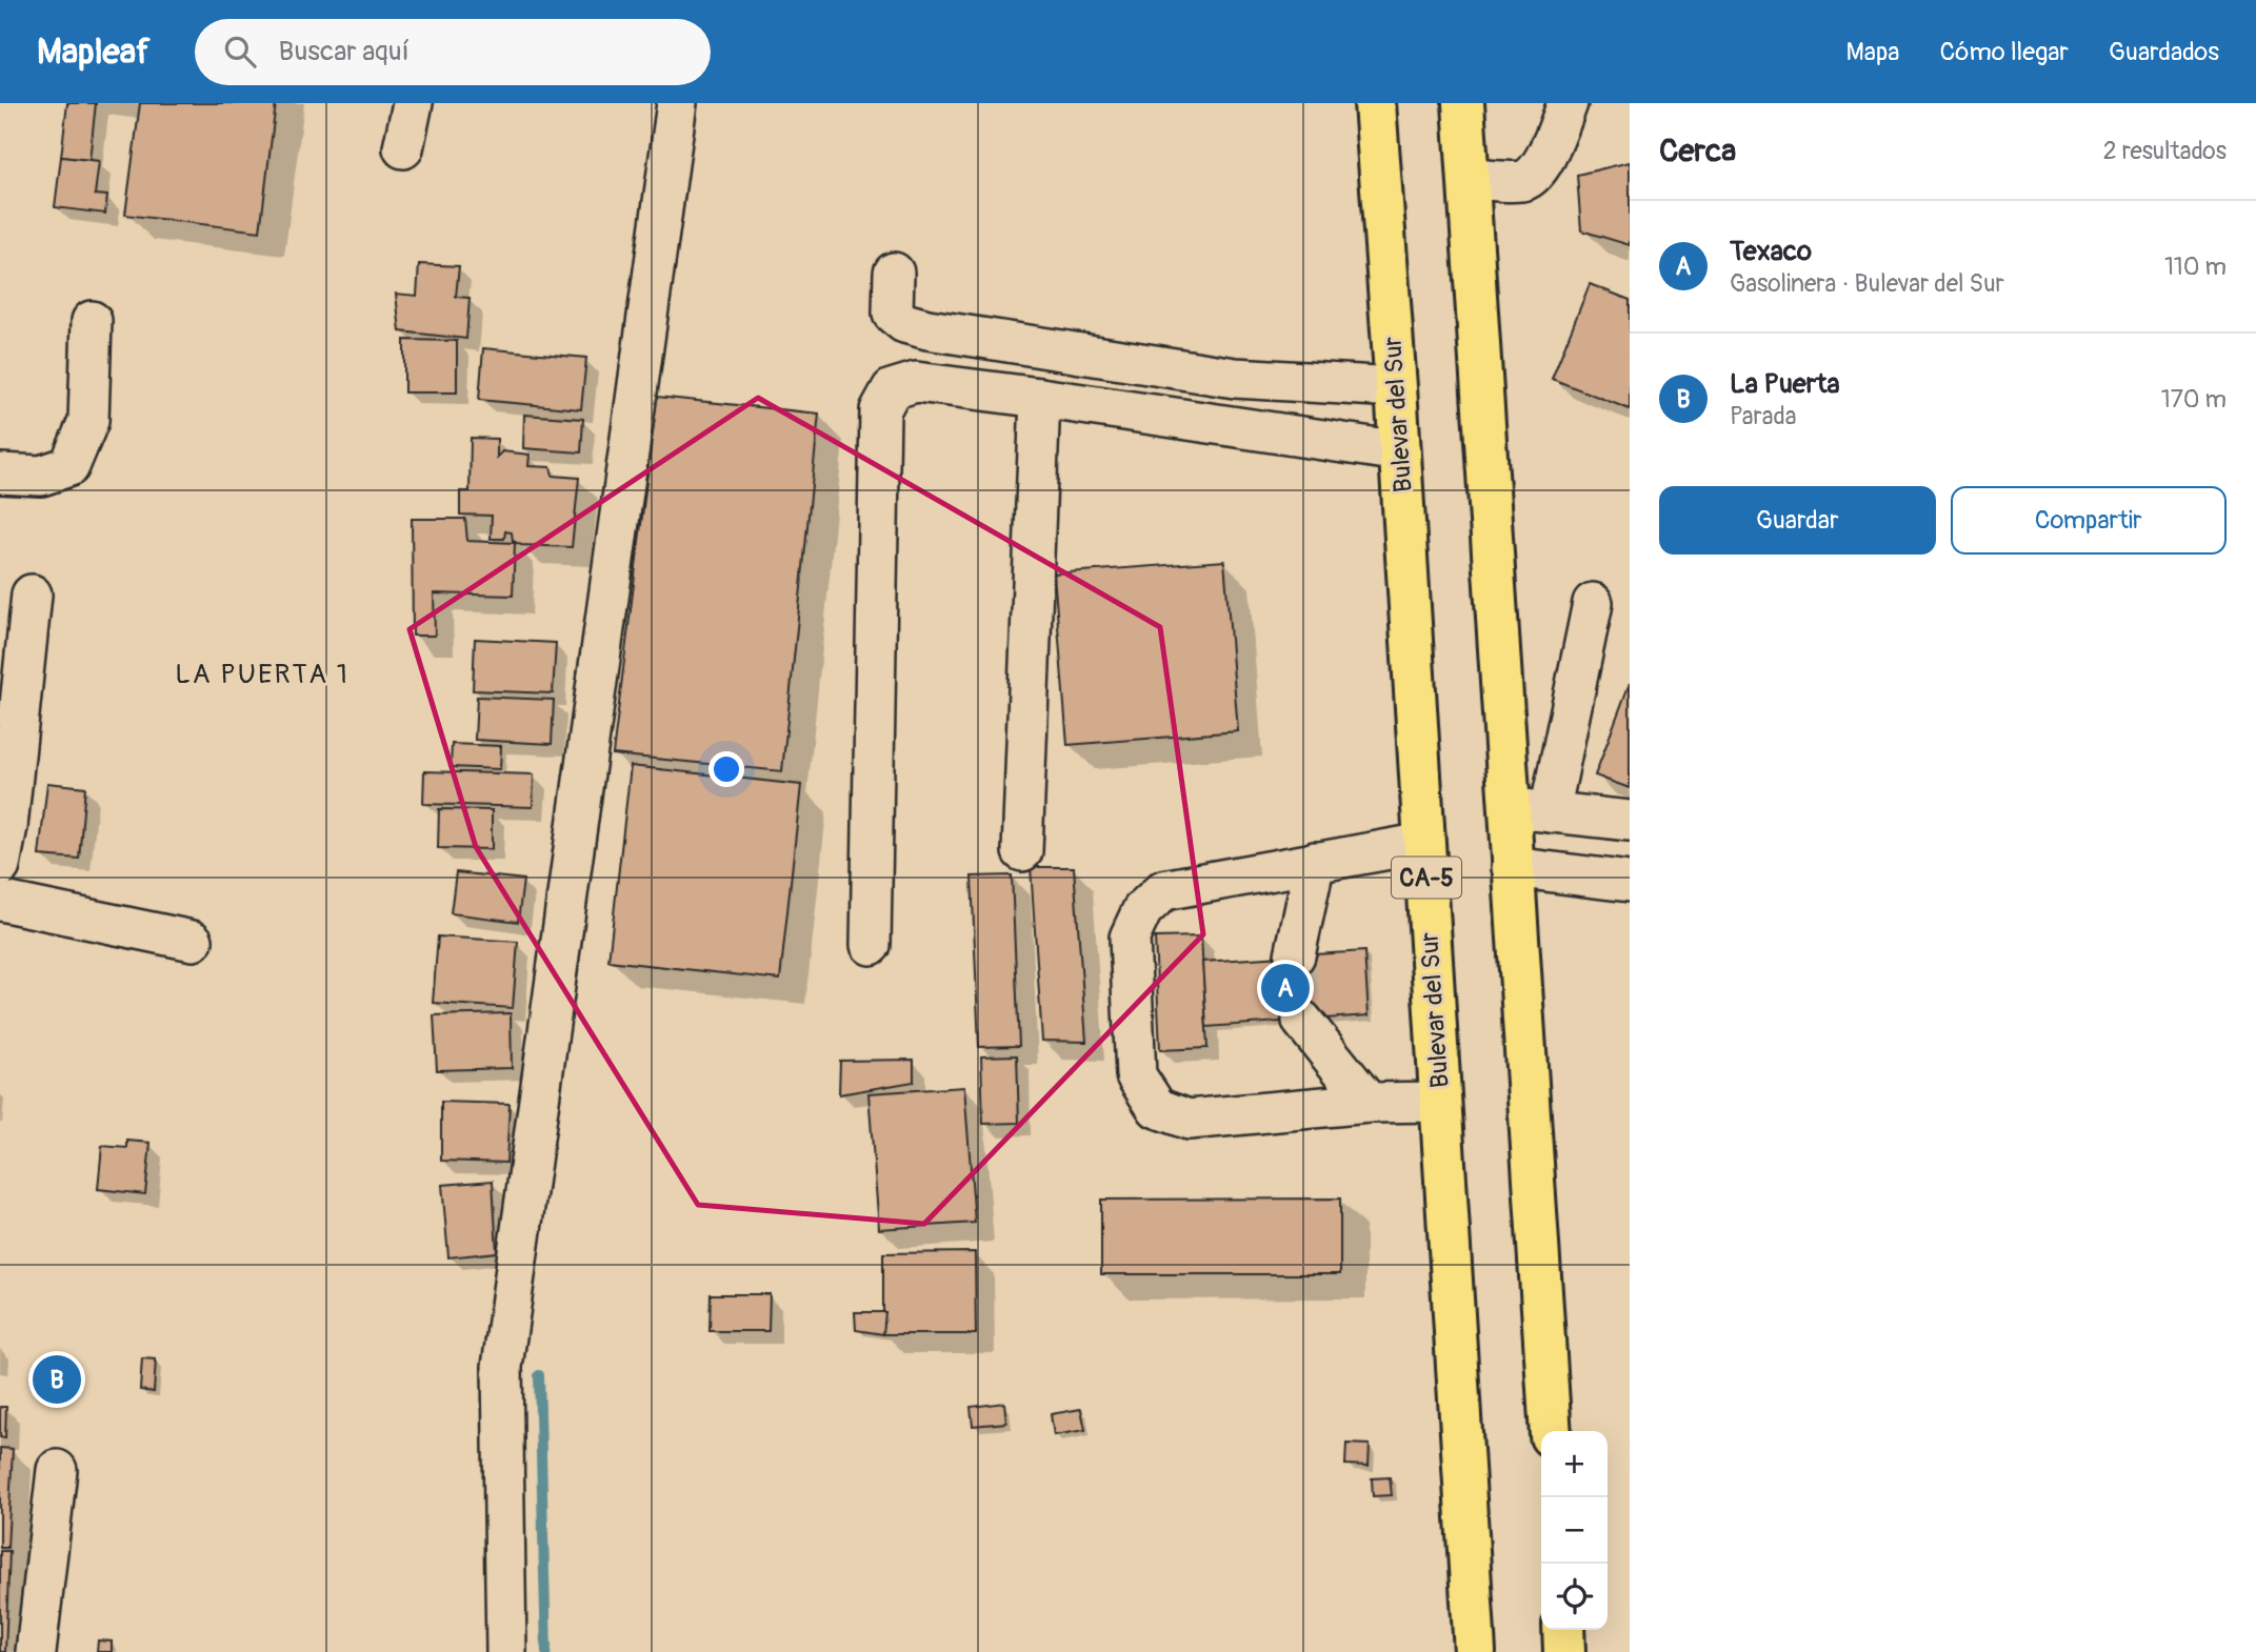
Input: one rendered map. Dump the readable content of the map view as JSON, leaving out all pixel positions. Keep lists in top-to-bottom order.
{
  "streets": {
    "highway": ["Bulevar del Sur", "CA-5"]
  },
  "districts": ["LA PUERTA 1"],
  "page": {
    "header": "Mapleaf",
    "search": "Buscar aquí",
    "nav": ["Mapa", "Cómo llegar", "Guardados"],
    "heading": ["Cerca", "2 resultados"],
    "list": [
      {
        "mark": "A",
        "name": "Texaco",
        "note": "Gasolinera · Bulevar del Sur",
        "value": "110 m"
      },
      {
        "mark": "B",
        "name": "La Puerta",
        "note": "Parada",
        "value": "170 m"
      }
    ],
    "buttons": ["Guardar", "Compartir"],
    "pins": ["A", "B"],
    "map_buttons": ["+", "−"]
  }
}
